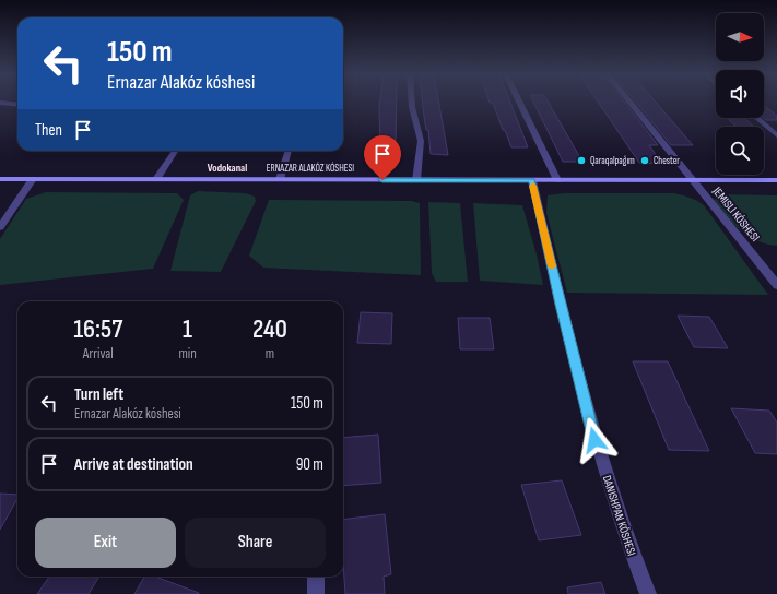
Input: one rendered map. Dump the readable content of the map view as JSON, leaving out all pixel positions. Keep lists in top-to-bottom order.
{
  "streets": {
    "main road": ["ERNAZAR ALAKÓZ KÓSHESI"],
    "street": ["JEMISLI KÓSHESI"]
  },
  "crossings": [
    ["ERNAZAR ALAKÓZ KÓSHESI", "JEMISLI KÓSHESI"]
  ],
  "districts": ["Vodokanal"],
  "places": ["Qaraqalpaǵım", "Chester"],
  "north": "right",
  "page": {
    "turn": ["150 m", "Ernazar Alakóz kóshesi"],
    "then": "Then",
    "eta": [
      "16:57",
      "Arrival",
      "1",
      "min",
      "240",
      "m"
    ],
    "list": [
      {
        "name": "Turn left",
        "note": "Ernazar Alakóz kóshesi",
        "value": "150 m"
      },
      {
        "name": "Arrive at destination",
        "value": "90 m"
      }
    ],
    "buttons": ["Exit", "Share"]
  }
}
